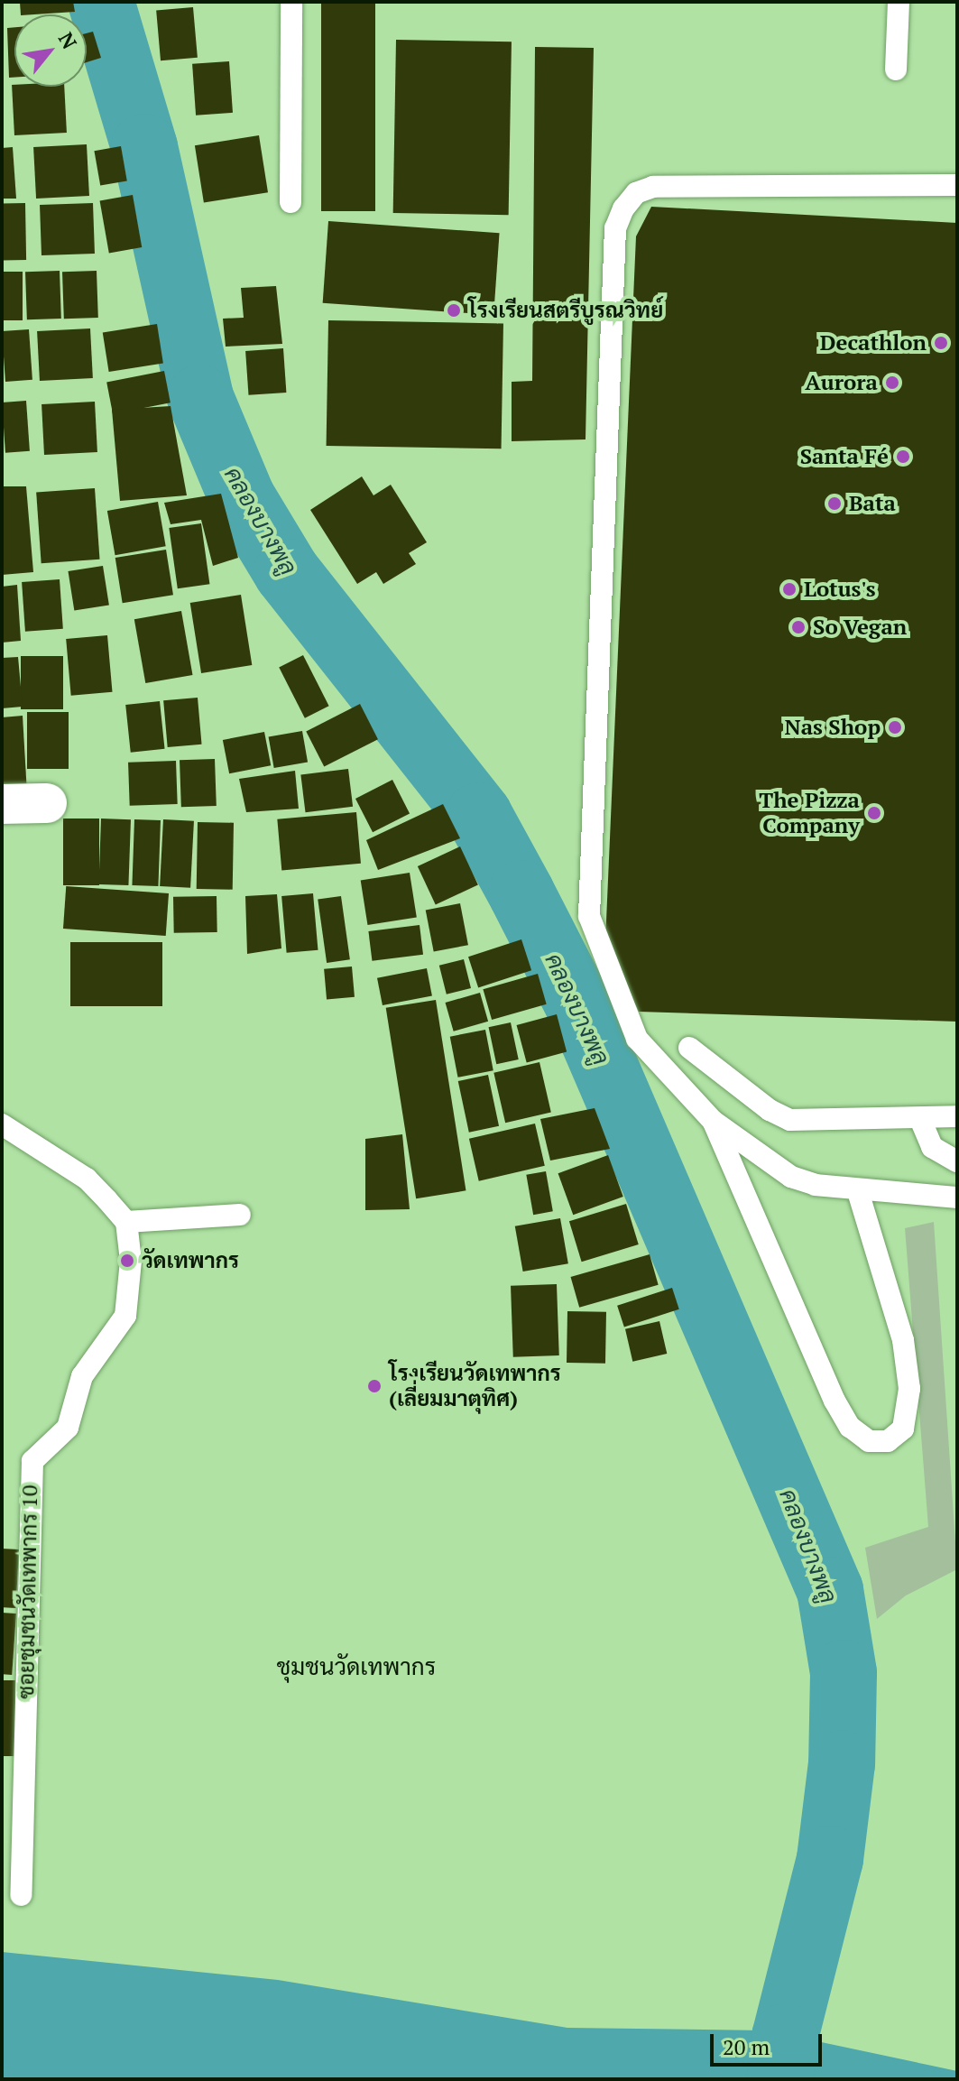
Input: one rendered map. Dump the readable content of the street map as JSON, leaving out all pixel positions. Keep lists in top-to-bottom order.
{
  "streets": {
    "lane": ["ซอยชุมชนวัดเทพากร 10"]
  },
  "districts": ["ชุมชนวัดเทพากร"],
  "water": ["คลองบางพลู"],
  "places": [
    "โรงเรียนสตรีบูรณวิทย์",
    "Decathlon",
    "Aurora",
    "Santa Fé",
    "Bata",
    "Lotus's",
    "So Vegan",
    "Nas Shop",
    "The Pizza Company",
    "วัดเทพากร",
    "โรงเรียนวัดเทพากร (เลี่ยมมาตุทิศ)"
  ],
  "scale_bar": "20 m",
  "north": "top right"
}
